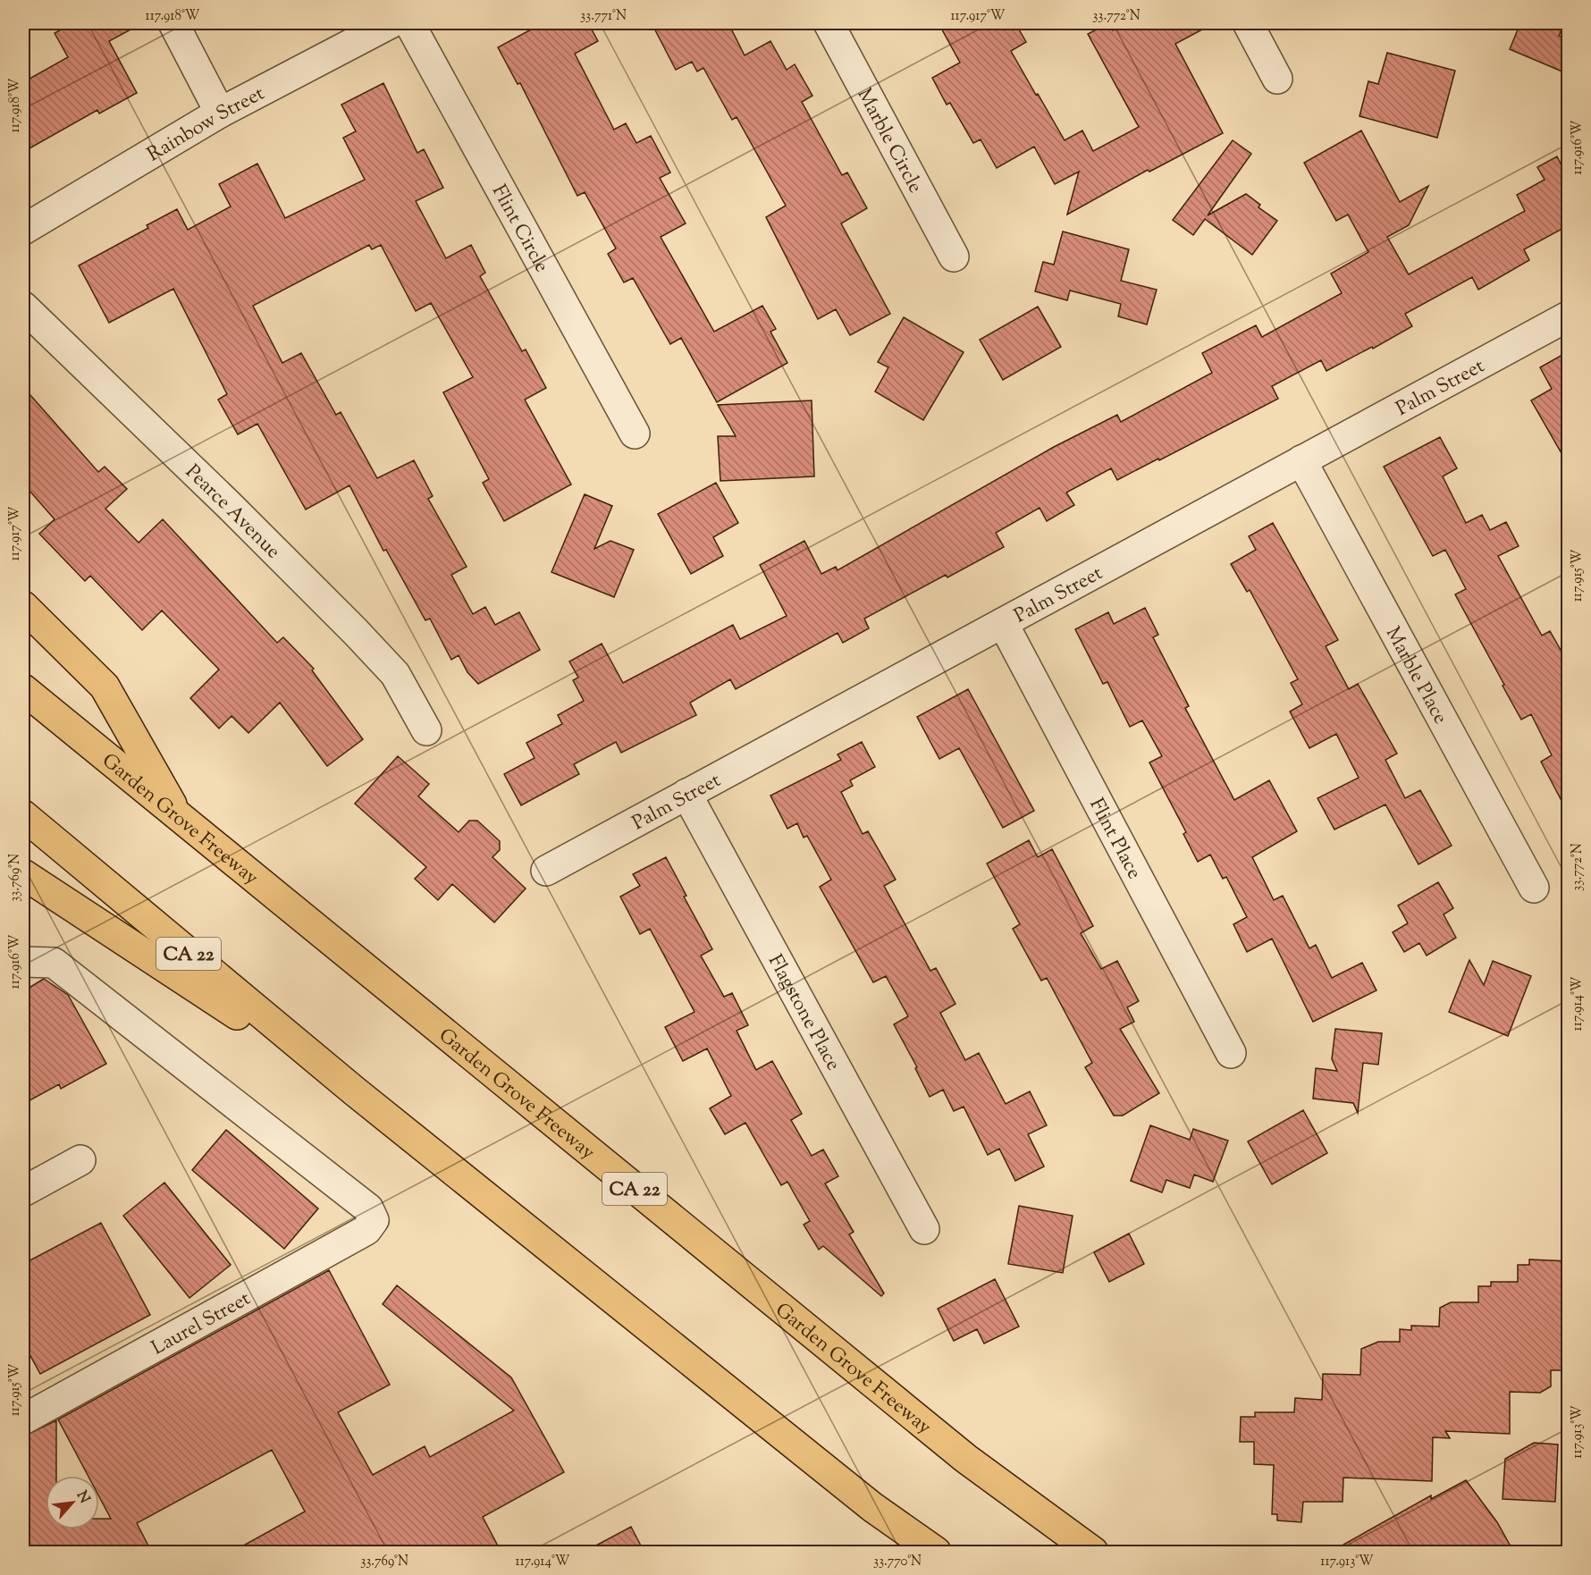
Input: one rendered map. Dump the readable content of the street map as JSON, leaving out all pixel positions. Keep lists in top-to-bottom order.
{
  "streets": {
    "highway": ["Garden Grove Freeway", "CA 22"],
    "street": [
      "Rainbow Street",
      "Marble Circle",
      "Flint Circle",
      "Palm Street",
      "Pearce Avenue",
      "Marble Place",
      "Flint Place",
      "Flagstone Place",
      "Laurel Street"
    ]
  },
  "crossings": [
    ["Palm Street", "Marble Place"],
    ["Palm Street", "Flint Place"],
    ["Palm Street", "Flagstone Place"]
  ],
  "north": "top right",
  "coordinates": [
    "117.918°W",
    "33.771°N",
    "117.917°W",
    "33.772°N",
    "117.916°W",
    "117.915°W",
    "33.769°N",
    "117.914°W",
    "117.913°W",
    "33.770°N"
  ]
}
